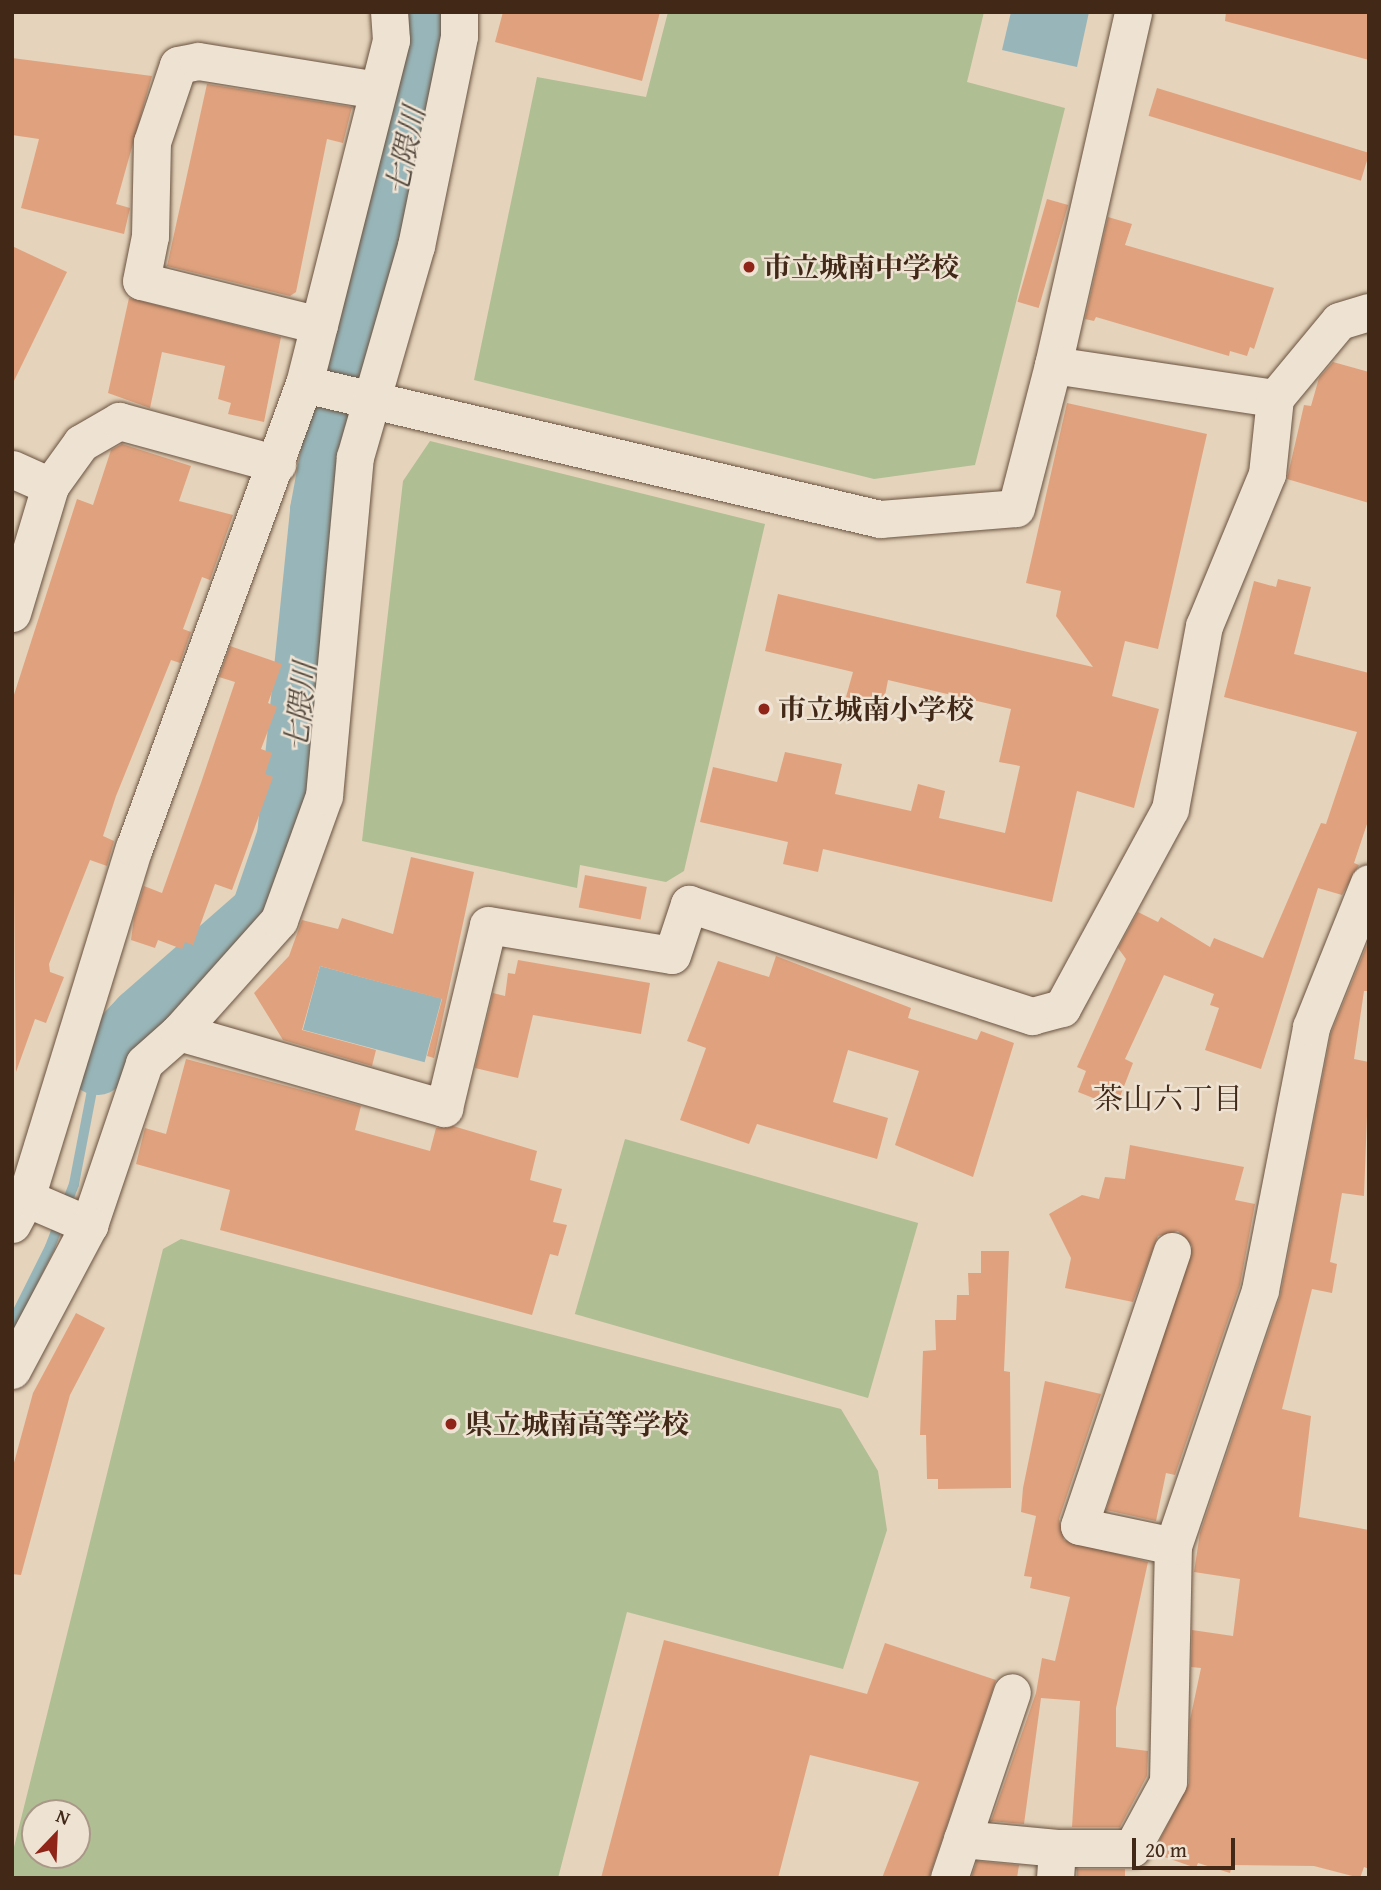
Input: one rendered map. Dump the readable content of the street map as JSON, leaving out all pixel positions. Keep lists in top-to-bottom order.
{
  "districts": ["茶山六丁目"],
  "water": ["七隈川"],
  "places": ["市立城南中学校", "市立城南小学校", "県立城南高等学校"],
  "scale_bar": "20 m",
  "north": "top right"
}
